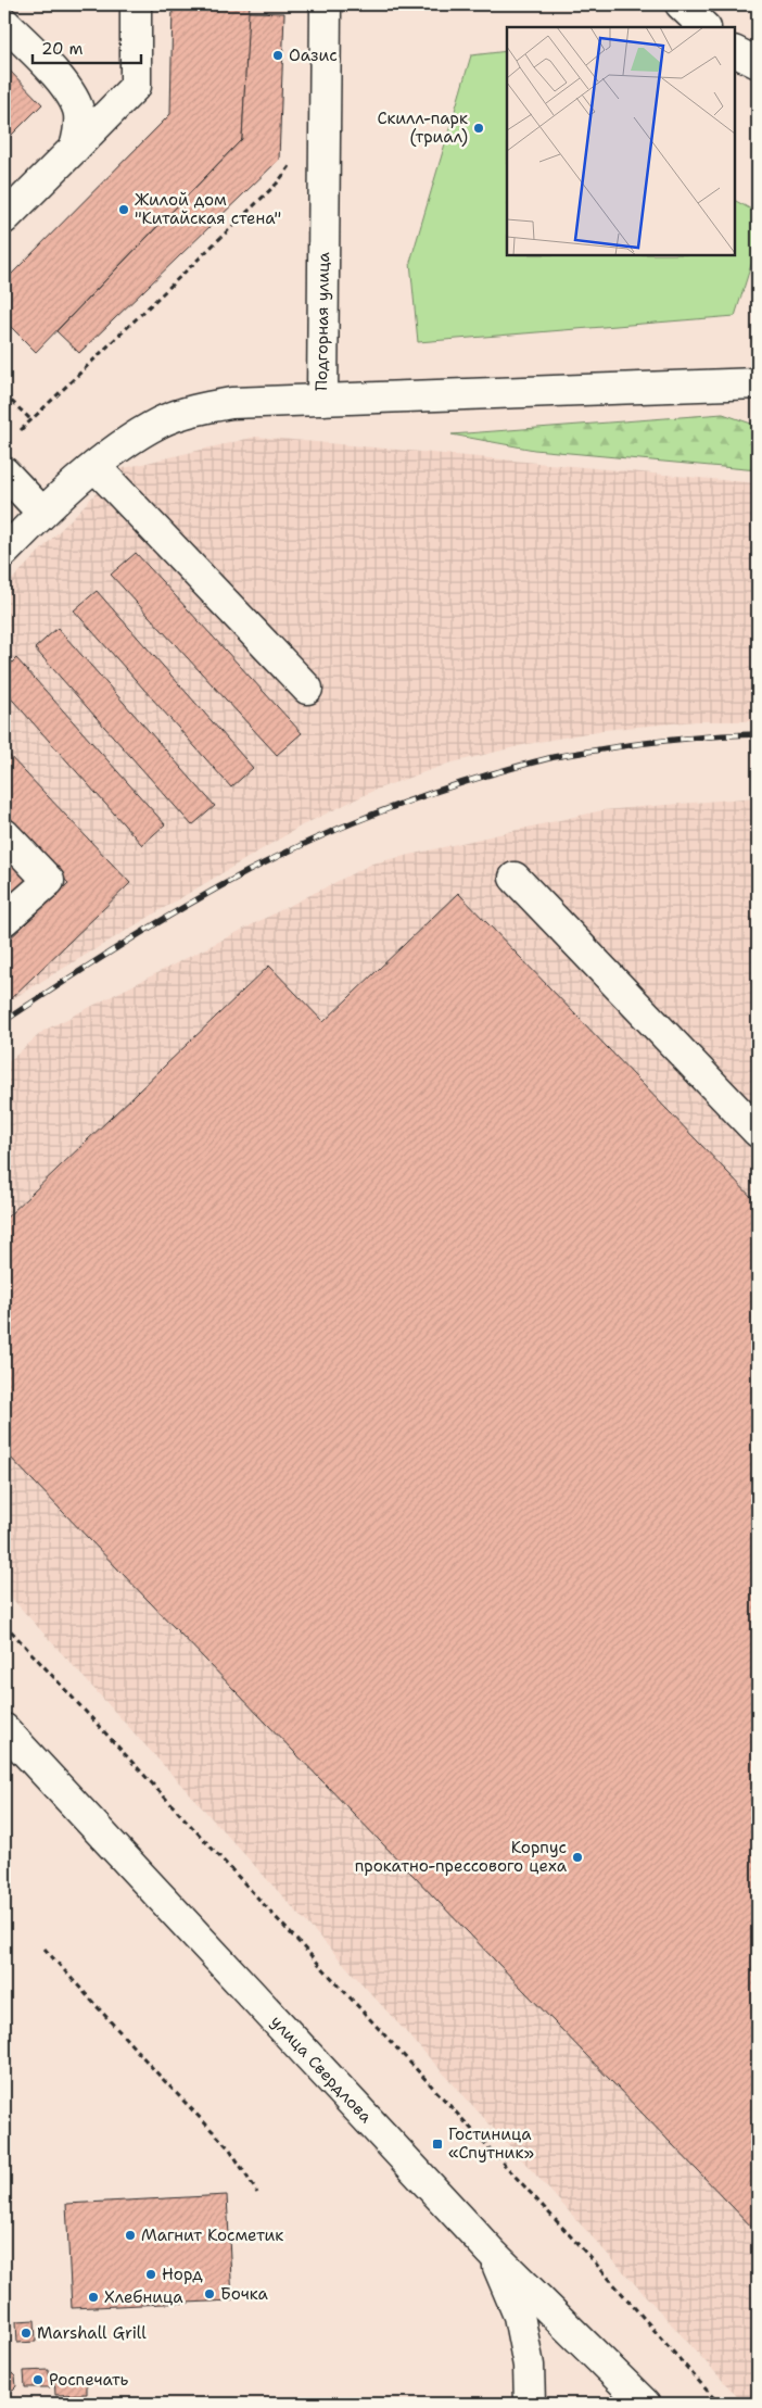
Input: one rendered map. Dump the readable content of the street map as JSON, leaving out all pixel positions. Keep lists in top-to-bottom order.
{
  "streets": {
    "street": ["Подгорная улица", "улица Свердлова"]
  },
  "places": {
    "other": [
      "Оазис",
      "Скилл-парк (триал)",
      "Жилой дом \"Китайская стена\"",
      "Корпус прокатно-прессового цеха",
      "Магнит Косметик",
      "Норд",
      "Бочка",
      "Хлебница",
      "Marshall Grill",
      "Роспечать"
    ],
    "transit": ["Гостиница «Спутник»"]
  },
  "scale_bar": "20 m"
}
